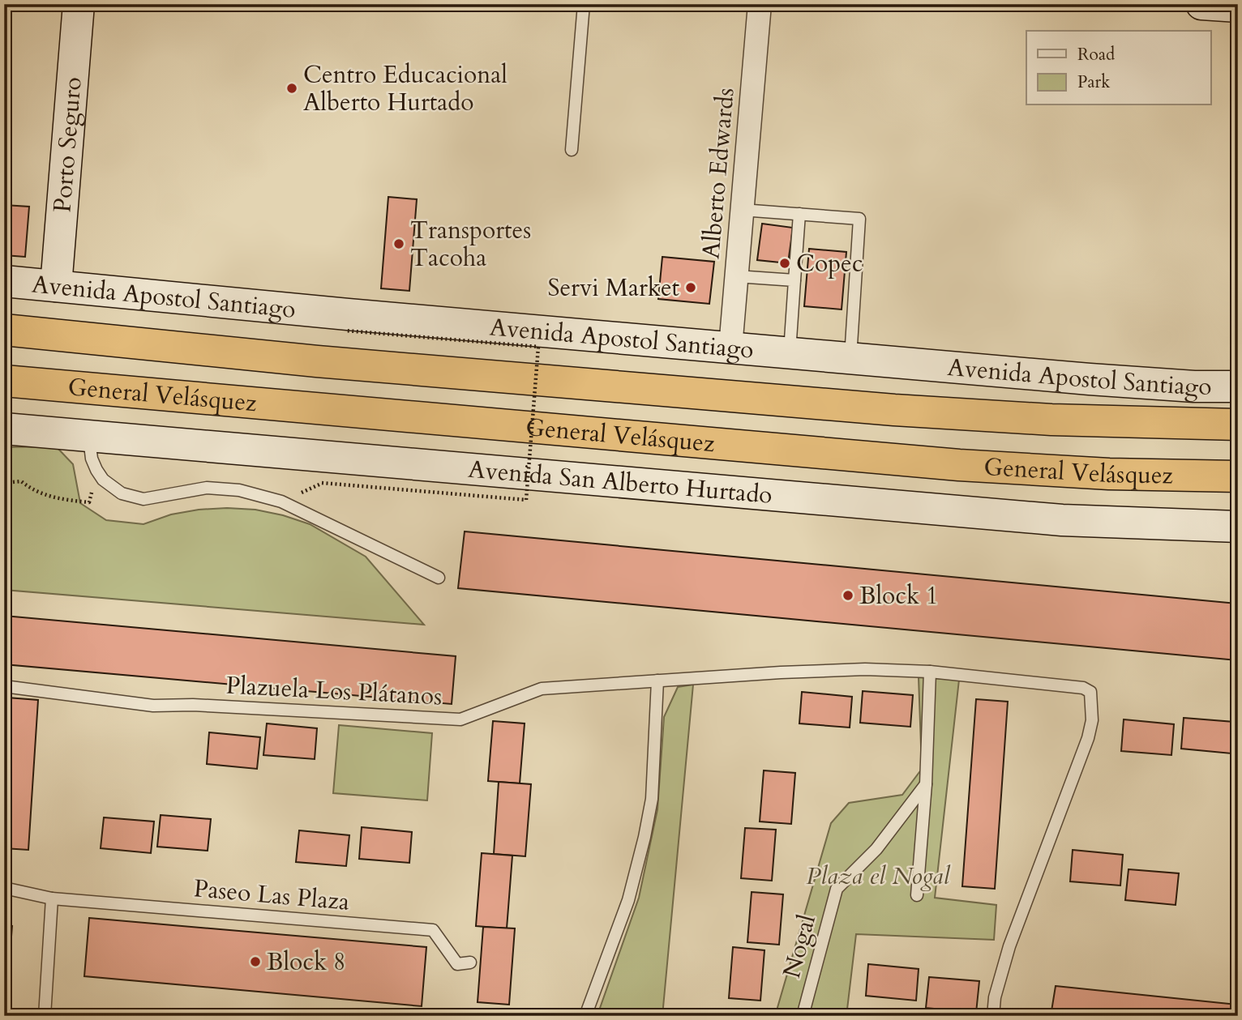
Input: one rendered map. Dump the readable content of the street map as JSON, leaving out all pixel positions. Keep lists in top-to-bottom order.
{
  "streets": {
    "highway": ["General Velásquez"],
    "main road": ["Porto Seguro", "Avenida Apostol Santiago", "Avenida San Alberto Hurtado"],
    "street": ["Alberto Edwards"],
    "lane": ["Plazuela Los Plátanos", "Paseo Las Plaza", "Nogal"]
  },
  "crossings": [
    ["Porto Seguro", "Avenida Apostol Santiago"],
    ["Alberto Edwards", "Avenida Apostol Santiago"]
  ],
  "parks": ["Plaza el Nogal"],
  "places": [
    "Centro Educacional Alberto Hurtado",
    "Transportes Tacoha",
    "Copec",
    "Servi Market",
    "Block 1",
    "Block 8"
  ],
  "legend": ["Road", "Park"]
}
